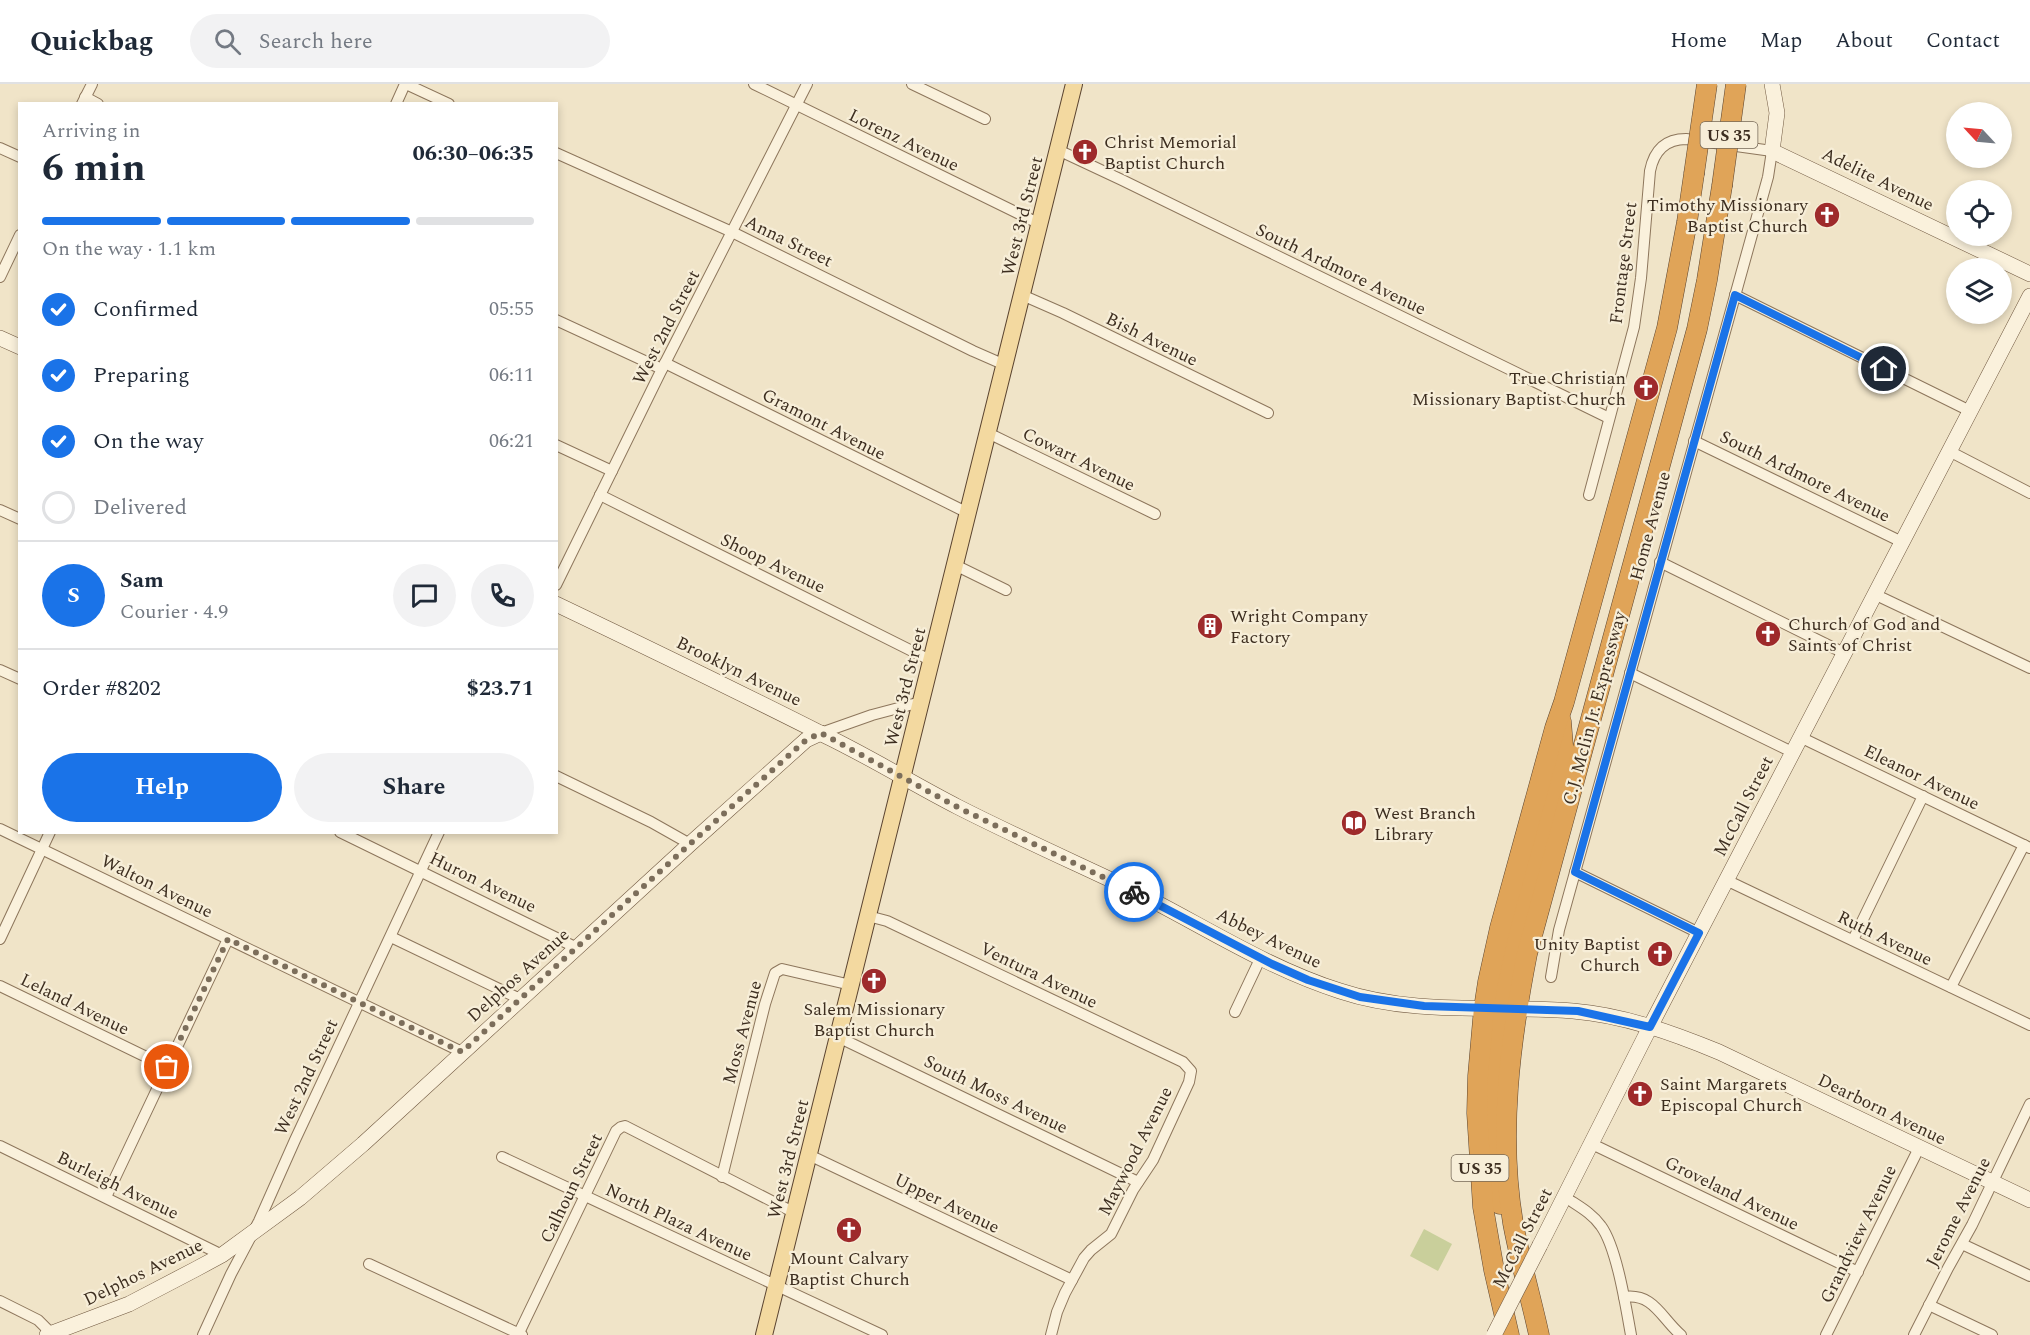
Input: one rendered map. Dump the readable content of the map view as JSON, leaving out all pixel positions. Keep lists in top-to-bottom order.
{
  "streets": {
    "highway": ["US 35", "C.J. Mclin Jr. Expressway"],
    "main road": ["West 3rd Street"],
    "street": [
      "Lorenz Avenue",
      "Adelite Avenue",
      "Anna Street",
      "Frontage Street",
      "South Ardmore Avenue",
      "West 2nd Street",
      "Bish Avenue",
      "Gramont Avenue",
      "Cowart Avenue",
      "Home Avenue",
      "Shoop Avenue",
      "Brooklyn Avenue",
      "Eleanor Avenue",
      "McCall Street",
      "Huron Avenue",
      "Walton Avenue",
      "Abbey Avenue",
      "Ruth Avenue",
      "Delphos Avenue",
      "Ventura Avenue",
      "Leland Avenue",
      "Moss Avenue",
      "South Moss Avenue",
      "Dearborn Avenue",
      "Maywood Avenue",
      "Burleigh Avenue",
      "Calhoun Street",
      "Groveland Avenue",
      "Upper Avenue",
      "Jerome Avenue",
      "North Plaza Avenue",
      "Grandview Avenue"
    ]
  },
  "crossings": [
    ["Lorenz Avenue", "West 3rd Street"],
    ["Lorenz Avenue", "West 2nd Street"],
    ["Adelite Avenue", "Frontage Street"],
    ["Adelite Avenue", "Home Avenue"],
    ["West 3rd Street", "Anna Street"],
    ["West 3rd Street", "South Ardmore Avenue"],
    ["West 3rd Street", "Bish Avenue"],
    ["West 3rd Street", "Gramont Avenue"],
    ["West 3rd Street", "Cowart Avenue"],
    ["West 3rd Street", "Shoop Avenue"],
    ["West 3rd Street", "Brooklyn Avenue"],
    ["West 3rd Street", "Abbey Avenue"],
    ["West 3rd Street", "Delphos Avenue"],
    ["West 3rd Street", "Ventura Avenue"],
    ["West 3rd Street", "Moss Avenue"],
    ["West 3rd Street", "South Moss Avenue"],
    ["West 3rd Street", "Upper Avenue"],
    ["West 3rd Street", "North Plaza Avenue"],
    ["Anna Street", "West 2nd Street"],
    ["Frontage Street", "South Ardmore Avenue"],
    ["Frontage Street", "Home Avenue"],
    ["South Ardmore Avenue", "Home Avenue"],
    ["South Ardmore Avenue", "McCall Street"],
    ["West 2nd Street", "Gramont Avenue"],
    ["West 2nd Street", "Shoop Avenue"],
    ["West 2nd Street", "Huron Avenue"],
    ["West 2nd Street", "Walton Avenue"],
    ["West 2nd Street", "Delphos Avenue"],
    ["Brooklyn Avenue", "Abbey Avenue"],
    ["Brooklyn Avenue", "Delphos Avenue"],
    ["C.J. Mclin Jr. Expressway", "McCall Street"],
    ["C.J. Mclin Jr. Expressway", "Abbey Avenue"],
    ["Eleanor Avenue", "McCall Street"],
    ["McCall Street", "Abbey Avenue"],
    ["McCall Street", "Ruth Avenue"],
    ["McCall Street", "Dearborn Avenue"],
    ["McCall Street", "Groveland Avenue"],
    ["Huron Avenue", "Delphos Avenue"],
    ["Walton Avenue", "Delphos Avenue"],
    ["Abbey Avenue", "Dearborn Avenue"],
    ["Delphos Avenue", "Burleigh Avenue"],
    ["Ventura Avenue", "Maywood Avenue"],
    ["Moss Avenue", "Calhoun Street"],
    ["South Moss Avenue", "Maywood Avenue"],
    ["Dearborn Avenue", "Jerome Avenue"],
    ["Dearborn Avenue", "Grandview Avenue"],
    ["Maywood Avenue", "Upper Avenue"],
    ["Calhoun Street", "North Plaza Avenue"],
    ["Groveland Avenue", "Grandview Avenue"]
  ],
  "places": {
    "church": [
      "Christ Memorial Baptist Church",
      "Timothy Missionary Baptist Church",
      "True Christian Missionary Baptist Church",
      "Church of God and Saints of Christ",
      "Unity Baptist Church",
      "Salem Missionary Baptist Church",
      "Saint Margarets Episcopal Church",
      "Mount Calvary Baptist Church"
    ],
    "building": ["Wright Company Factory"],
    "library": ["West Branch Library"]
  },
  "north": "top left",
  "page": {
    "header": "Quickbag",
    "search": "Search here",
    "nav": [
      "Home",
      "Map",
      "About",
      "Contact"
    ],
    "heading": ["6 min", "Arriving in", "06:30–06:35"],
    "panel": [
      "Sam",
      "Courier · 4.9",
      "Order #8202",
      "$23.71"
    ],
    "bar": "On the way · 1.1 km",
    "list": [
      ["Confirmed", "05:55"],
      ["Preparing", "06:11"],
      ["On the way", "06:21"],
      "Delivered"
    ],
    "round": "S",
    "buttons": ["Help", "Share"]
  }
}
